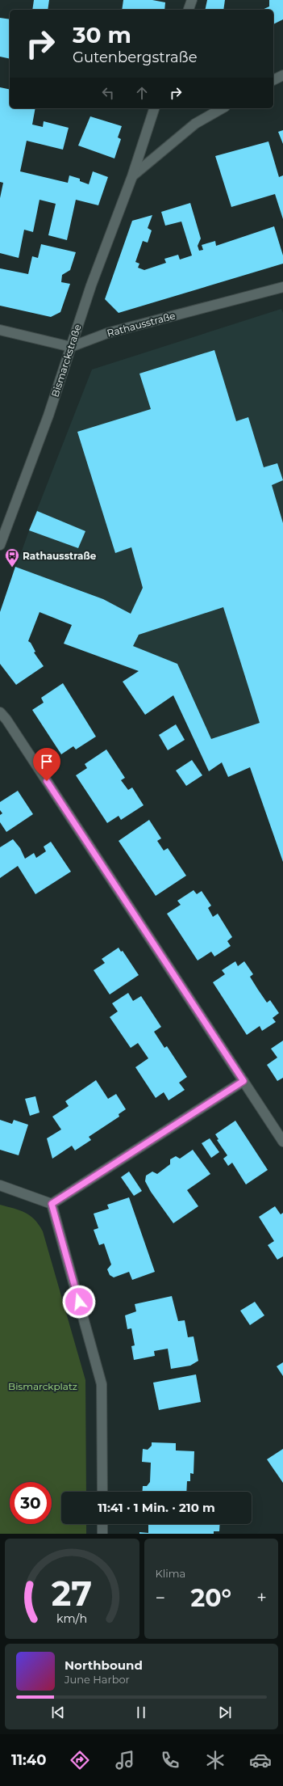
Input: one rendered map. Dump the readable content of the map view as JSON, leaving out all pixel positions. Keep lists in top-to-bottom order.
{
  "streets": {
    "street": ["Rathausstraße", "Bismarckstraße"]
  },
  "crossings": [
    ["Rathausstraße", "Bismarckstraße"]
  ],
  "parks": ["Bismarckplatz"],
  "places": {
    "bus stop": ["Rathausstraße"]
  },
  "page": {
    "turn": ["30 m", "Gutenbergstraße"],
    "limit": "30",
    "trip": "11:41 · 1 Min. · 210 m",
    "tile": "Klima",
    "heat": ["−", "20°", "+"],
    "song": ["Northbound", "June Harbor"],
    "tabs": "11:40",
    "gauge": ["27", "km/h"]
  }
}
